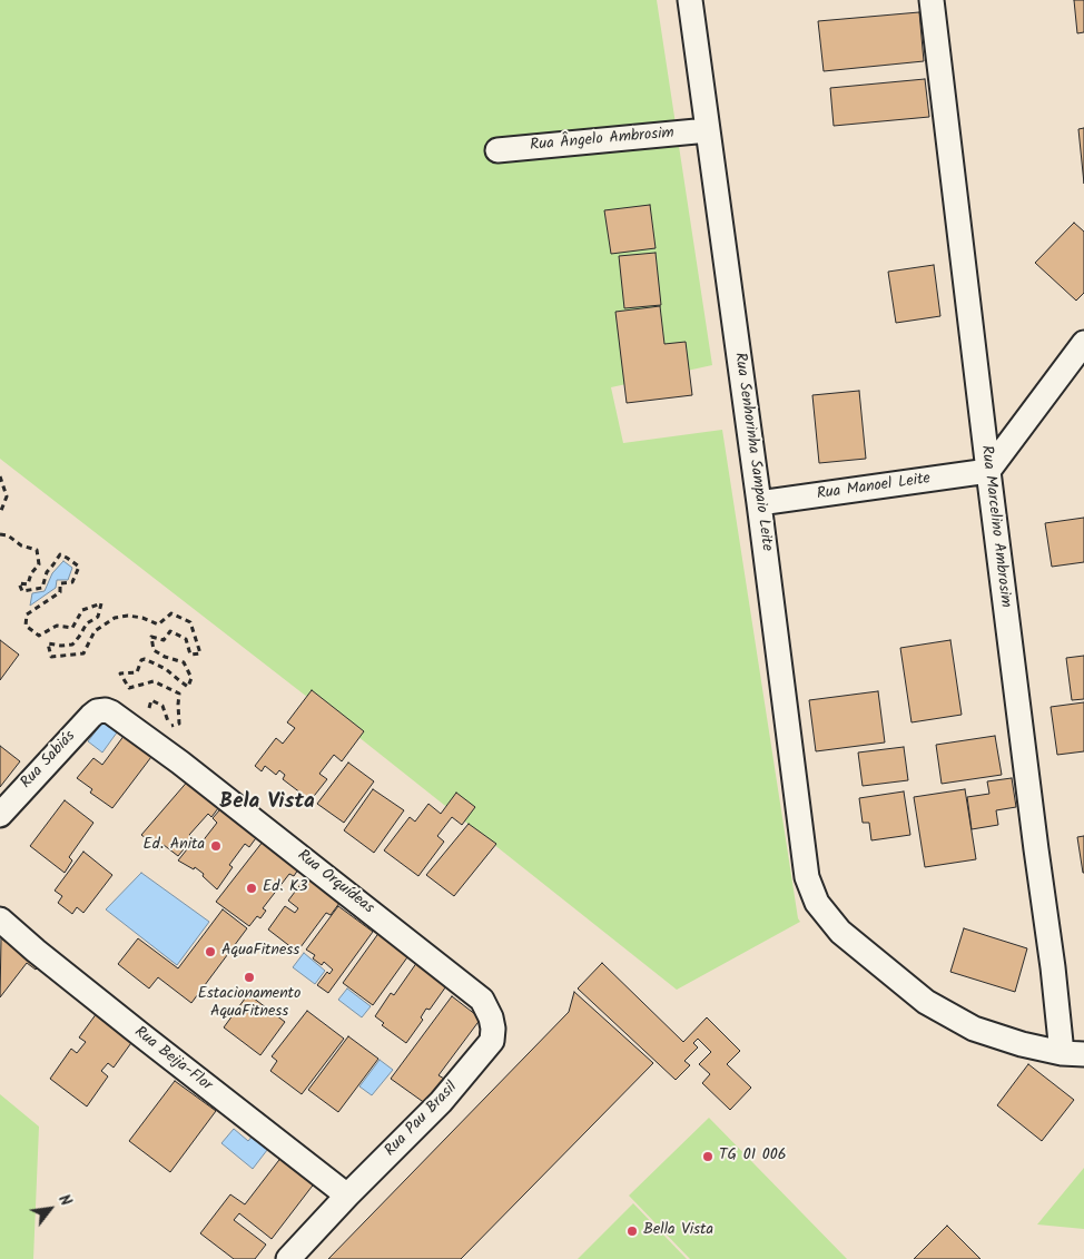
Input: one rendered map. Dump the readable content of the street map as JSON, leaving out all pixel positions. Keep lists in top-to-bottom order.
{
  "streets": {
    "street": [
      "Rua Ângelo Ambrosim",
      "Rua Senhorinha Sampaio Leite",
      "Rua Manoel Leite",
      "Rua Marcelino Ambrosim",
      "Rua Sabiás",
      "Rua Orquídeas",
      "Rua Beija-Flor",
      "Rua Pau Brasil"
    ]
  },
  "crossings": [
    ["Rua Ângelo Ambrosim", "Rua Senhorinha Sampaio Leite"],
    ["Rua Senhorinha Sampaio Leite", "Rua Manoel Leite"],
    ["Rua Senhorinha Sampaio Leite", "Rua Marcelino Ambrosim"],
    ["Rua Manoel Leite", "Rua Marcelino Ambrosim"],
    ["Rua Sabiás", "Rua Orquídeas"],
    ["Rua Orquídeas", "Rua Pau Brasil"],
    ["Rua Beija-Flor", "Rua Pau Brasil"]
  ],
  "districts": ["Bela Vista"],
  "places": [
    "Ed. Anita",
    "Ed. K3",
    "AquaFitness",
    "Estacionamento AquaFitness",
    "TG 01 006",
    "Bella Vista"
  ],
  "north": "top right"
}
